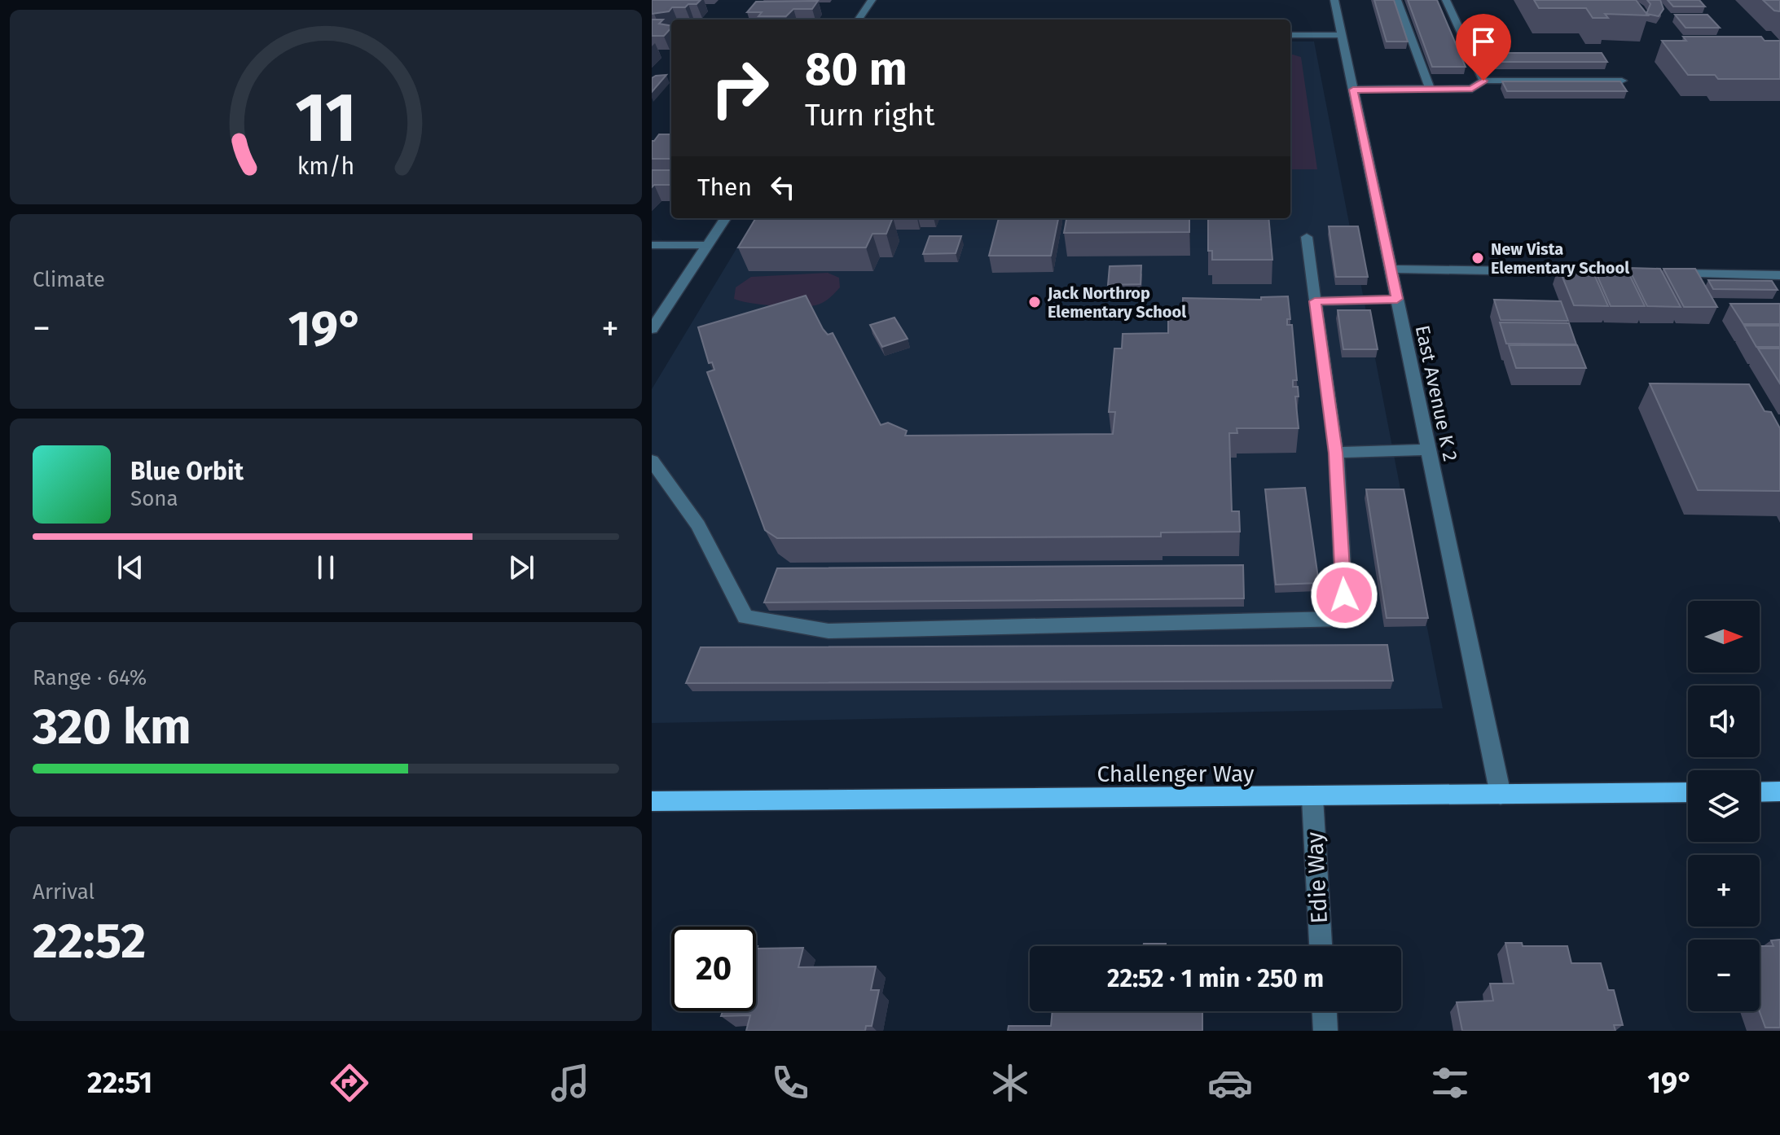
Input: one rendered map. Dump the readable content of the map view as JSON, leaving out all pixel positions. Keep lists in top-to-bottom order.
{
  "streets": {
    "main road": ["Challenger Way"],
    "street": ["East Avenue K 2", "Edie Way"]
  },
  "crossings": [
    ["East Avenue K 2", "Challenger Way"],
    ["Challenger Way", "Edie Way"]
  ],
  "places": ["New Vista Elementary School", "Jack Northrop Elementary School"],
  "north": "right",
  "page": {
    "turn": ["80 m", "Turn right"],
    "then": "Then",
    "tile": [
      "Climate",
      ["Range · 64%", "320 km"],
      ["Arrival", "22:52"]
    ],
    "heat": ["−", "19°", "+"],
    "song": ["Blue Orbit", "Sona"],
    "map_buttons": ["+", "−"],
    "limit": "20",
    "trip": "22:52 · 1 min · 250 m",
    "tabs": ["22:51", "19°"],
    "gauge": ["11", "km/h"]
  }
}
